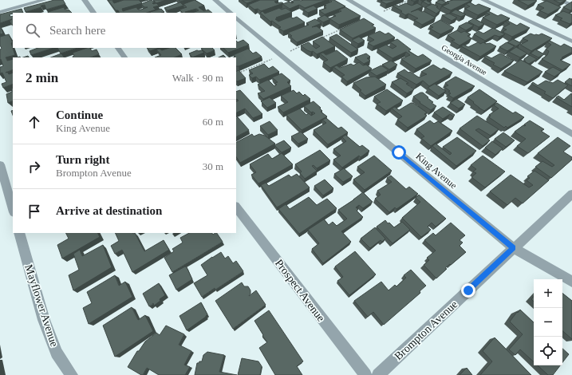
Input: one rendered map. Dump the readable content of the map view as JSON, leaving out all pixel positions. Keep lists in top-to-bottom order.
{
  "streets": {
    "street": [
      "Georgia Avenue",
      "King Avenue",
      "Prospect Avenue",
      "Mayflower Avenue",
      "Brompton Avenue"
    ]
  },
  "crossings": [
    ["King Avenue", "Brompton Avenue"]
  ],
  "page": {
    "search": "Search here",
    "heading": ["2 min", "Walk · 90 m"],
    "list": [
      ["Continue", "King Avenue", "60 m"],
      ["Turn right", "Brompton Avenue", "30 m"],
      "Arrive at destination"
    ],
    "map_buttons": ["+", "−"]
  }
}
